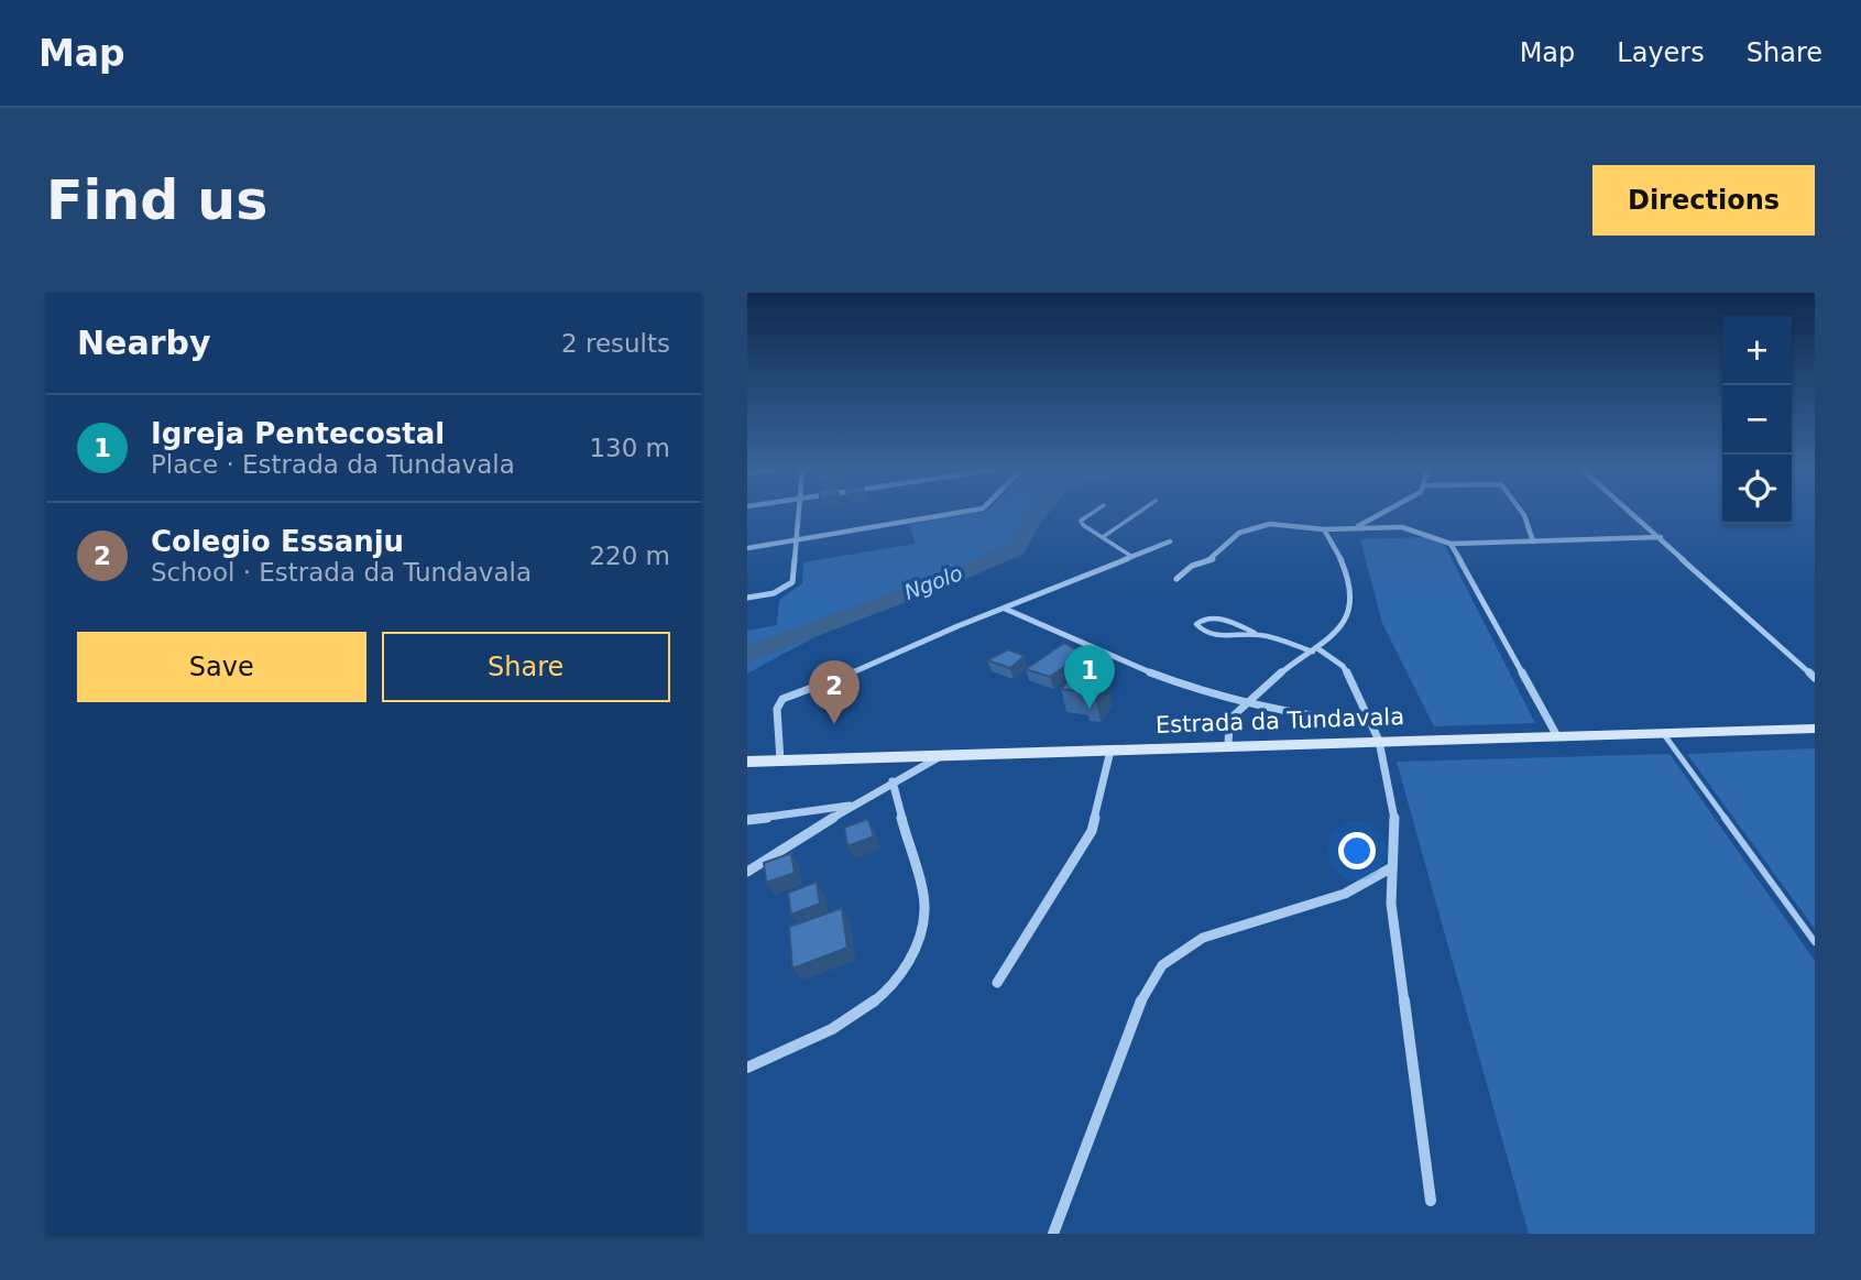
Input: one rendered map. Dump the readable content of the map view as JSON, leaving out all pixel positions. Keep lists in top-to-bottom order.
{
  "streets": {
    "main road": ["Estrada da Tundavala"]
  },
  "water": ["Ngolo"],
  "page": {
    "header": "Map",
    "nav": ["Map", "Layers", "Share"],
    "buttons": [
      "Directions",
      ["Save", "Share"]
    ],
    "title": "Find us",
    "heading": ["Nearby", "2 results"],
    "map_buttons": ["+", "−"],
    "list": [
      {
        "mark": "1",
        "name": "Igreja Pentecostal",
        "note": "Place · Estrada da Tundavala",
        "value": "130 m"
      },
      {
        "mark": "2",
        "name": "Colegio Essanju",
        "note": "School · Estrada da Tundavala",
        "value": "220 m"
      }
    ],
    "pins": ["1", "2"]
  }
}
